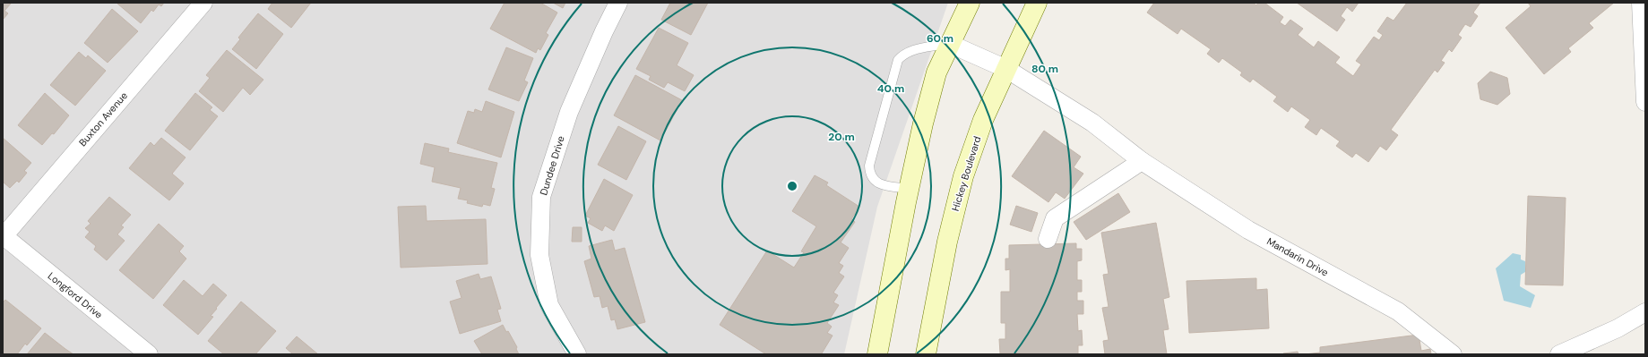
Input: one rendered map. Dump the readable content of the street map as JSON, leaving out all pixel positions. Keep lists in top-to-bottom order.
{
  "streets": {
    "main road": ["Hickey Boulevard"],
    "street": [
      "Buxton Avenue",
      "Dundee Drive",
      "Mandarin Drive",
      "Longford Drive"
    ]
  },
  "crossings": [
    ["Buxton Avenue", "Longford Drive"],
    ["Hickey Boulevard", "Mandarin Drive"]
  ],
  "rings": [
    "60 m",
    "80 m",
    "40 m",
    "20 m"
  ]
}
